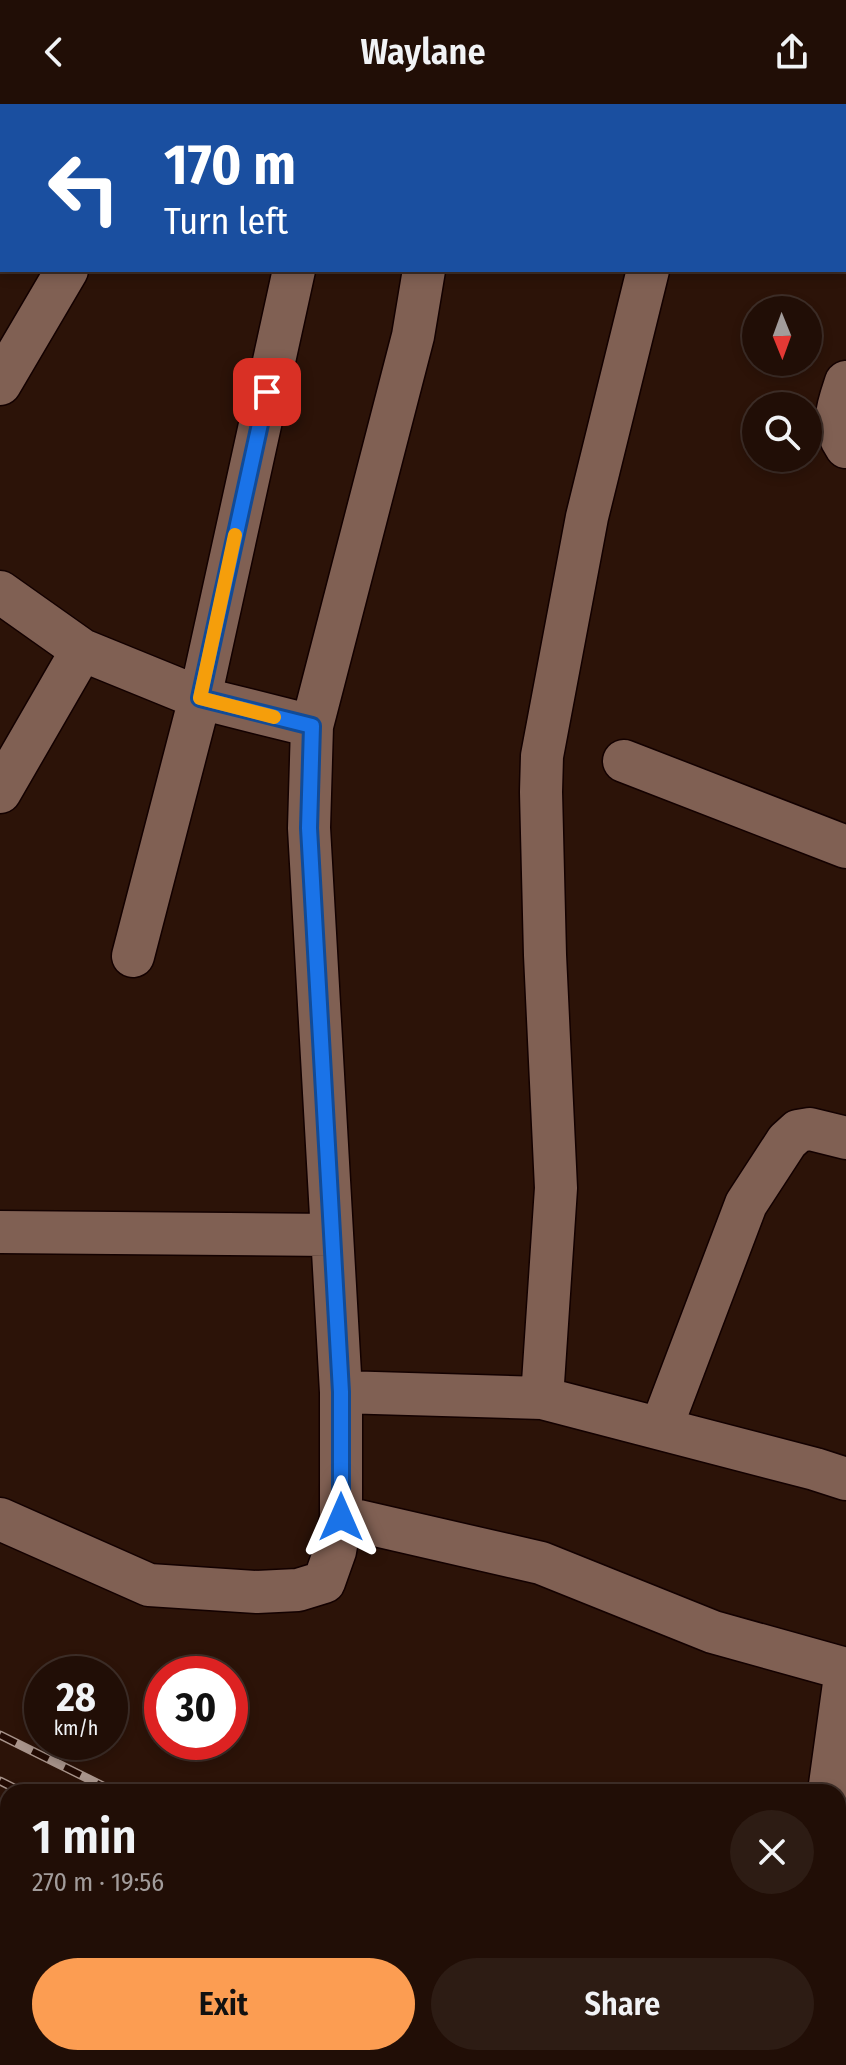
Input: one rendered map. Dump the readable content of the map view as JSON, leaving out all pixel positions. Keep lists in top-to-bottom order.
{
  "north": "bottom",
  "page": {
    "header": "Waylane",
    "turn": ["170 m", "Turn left"],
    "speed": "28 km/h",
    "limit": "30",
    "heading": ["1 min", "270 m · 19:56"],
    "buttons": ["Exit", "Share"]
  }
}
